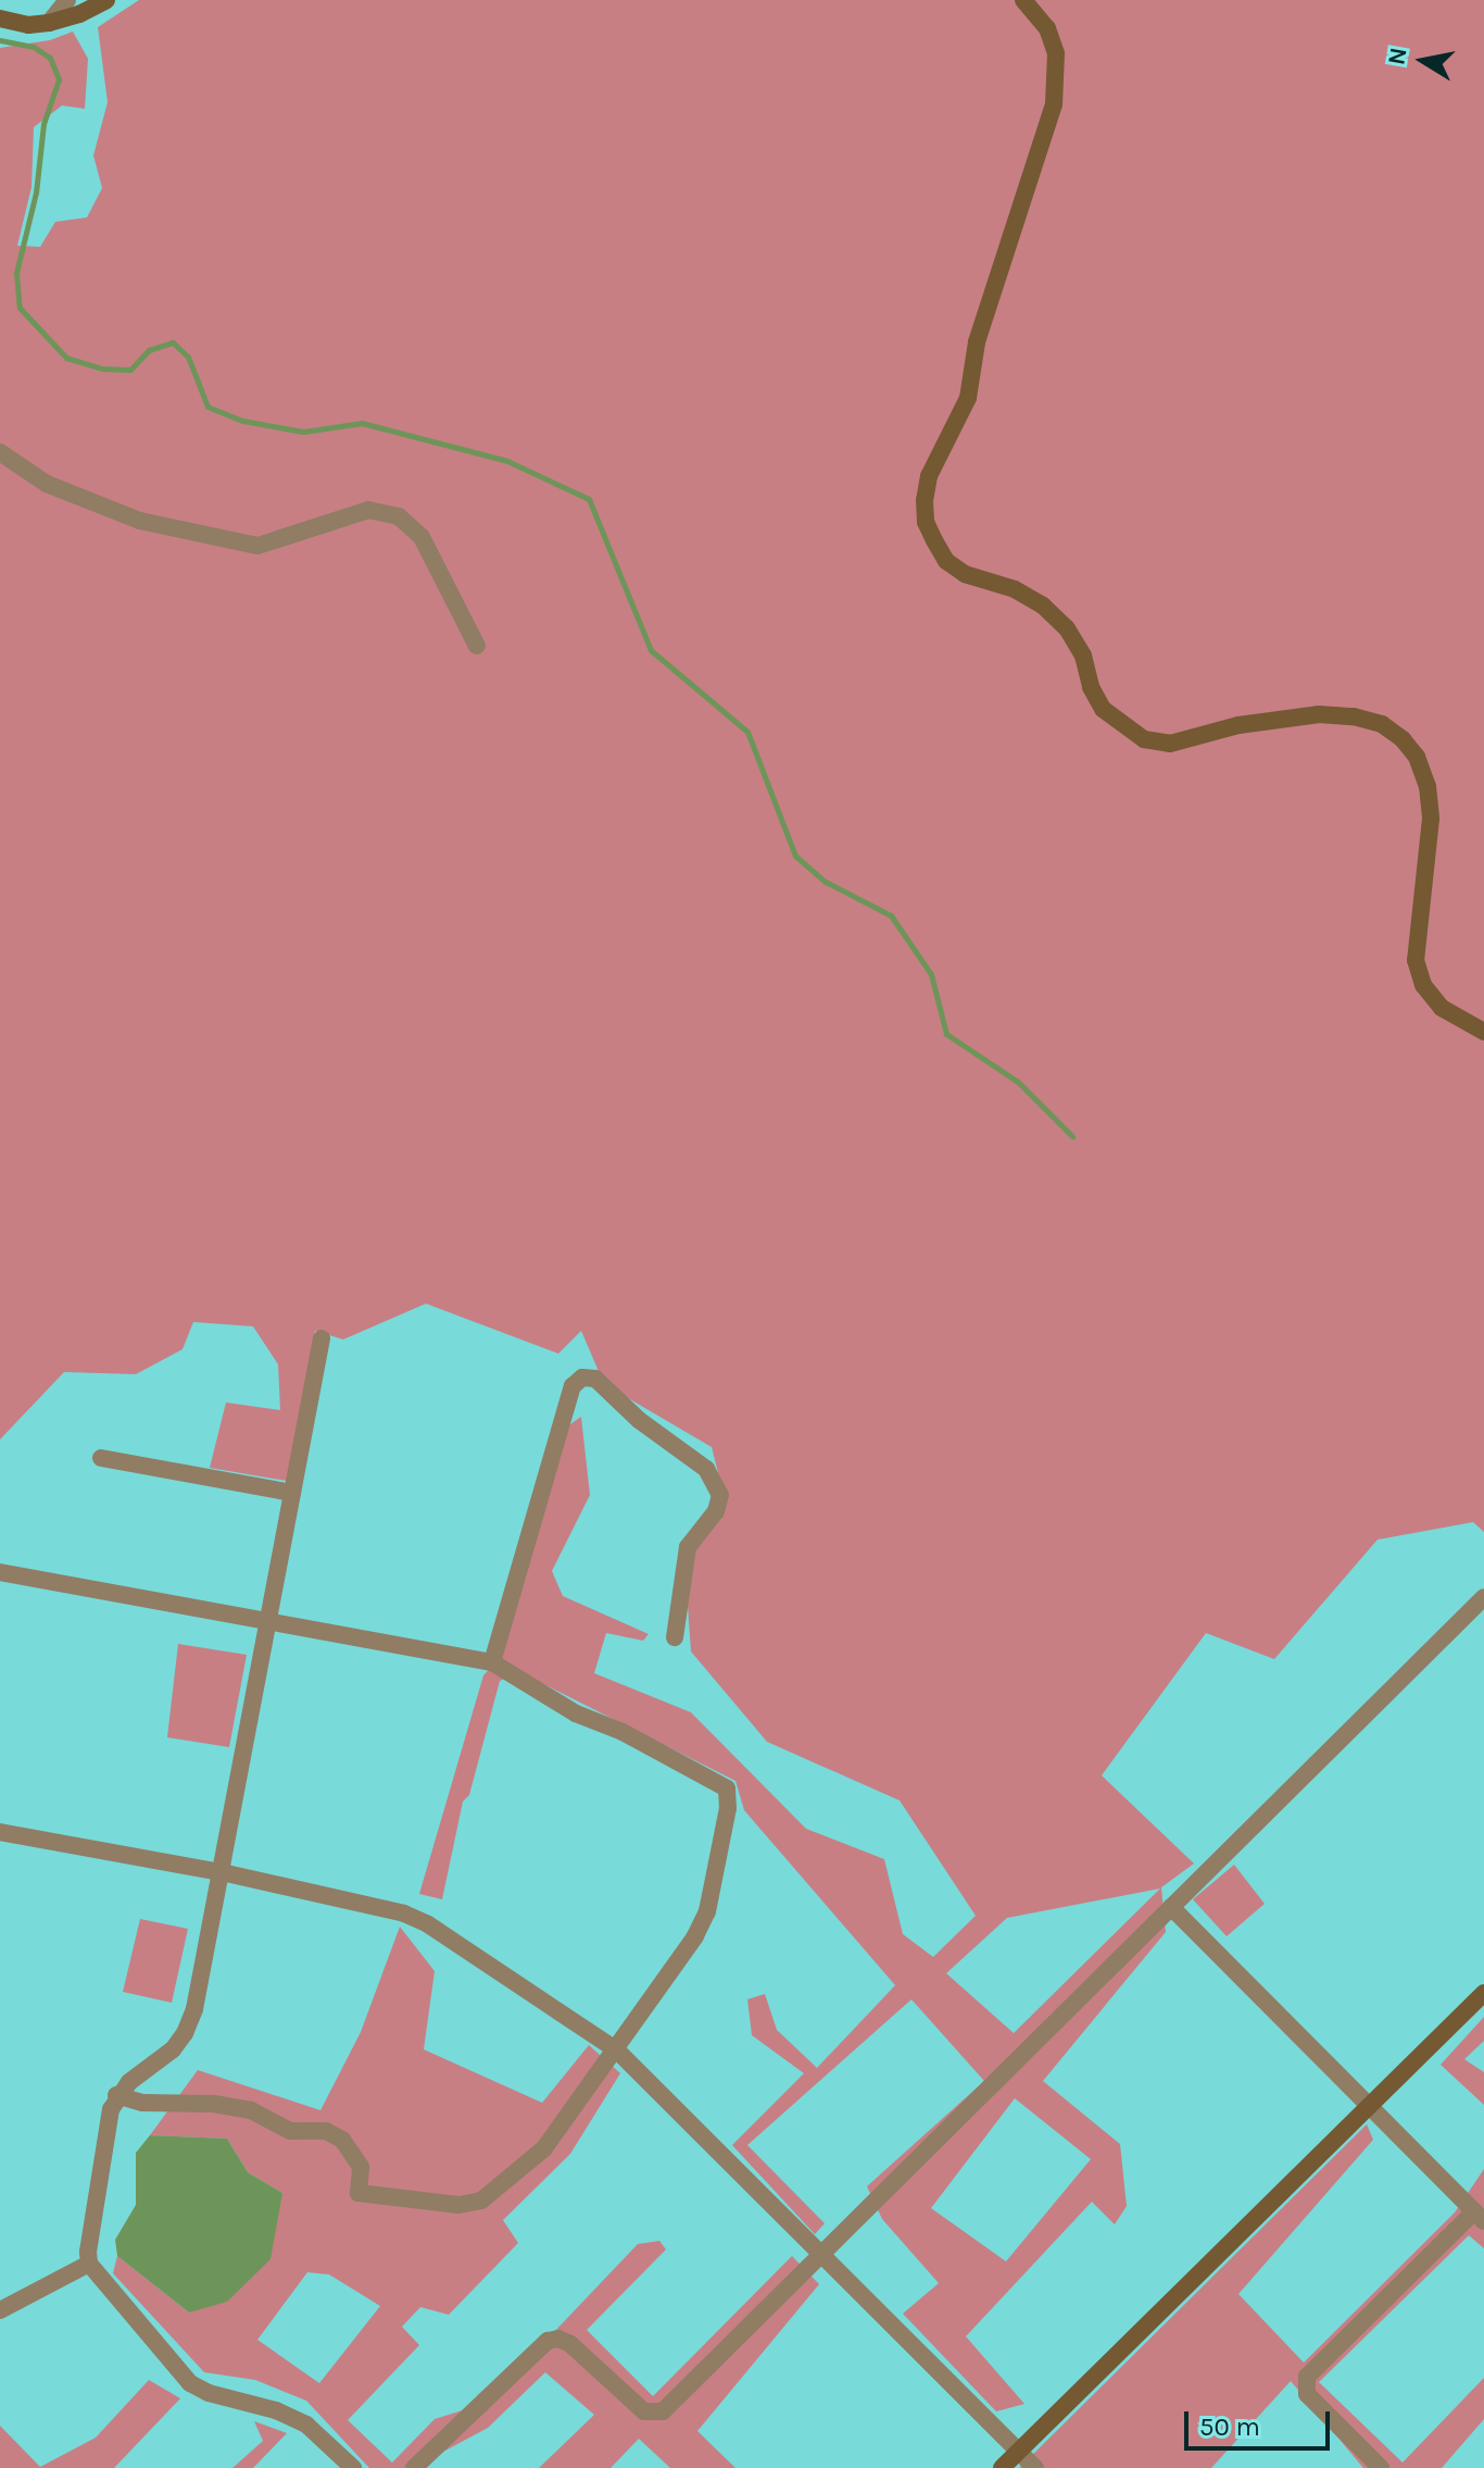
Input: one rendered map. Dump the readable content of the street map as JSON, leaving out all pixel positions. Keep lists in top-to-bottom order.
{
  "scale_bar": "50 m",
  "north": "left"
}
